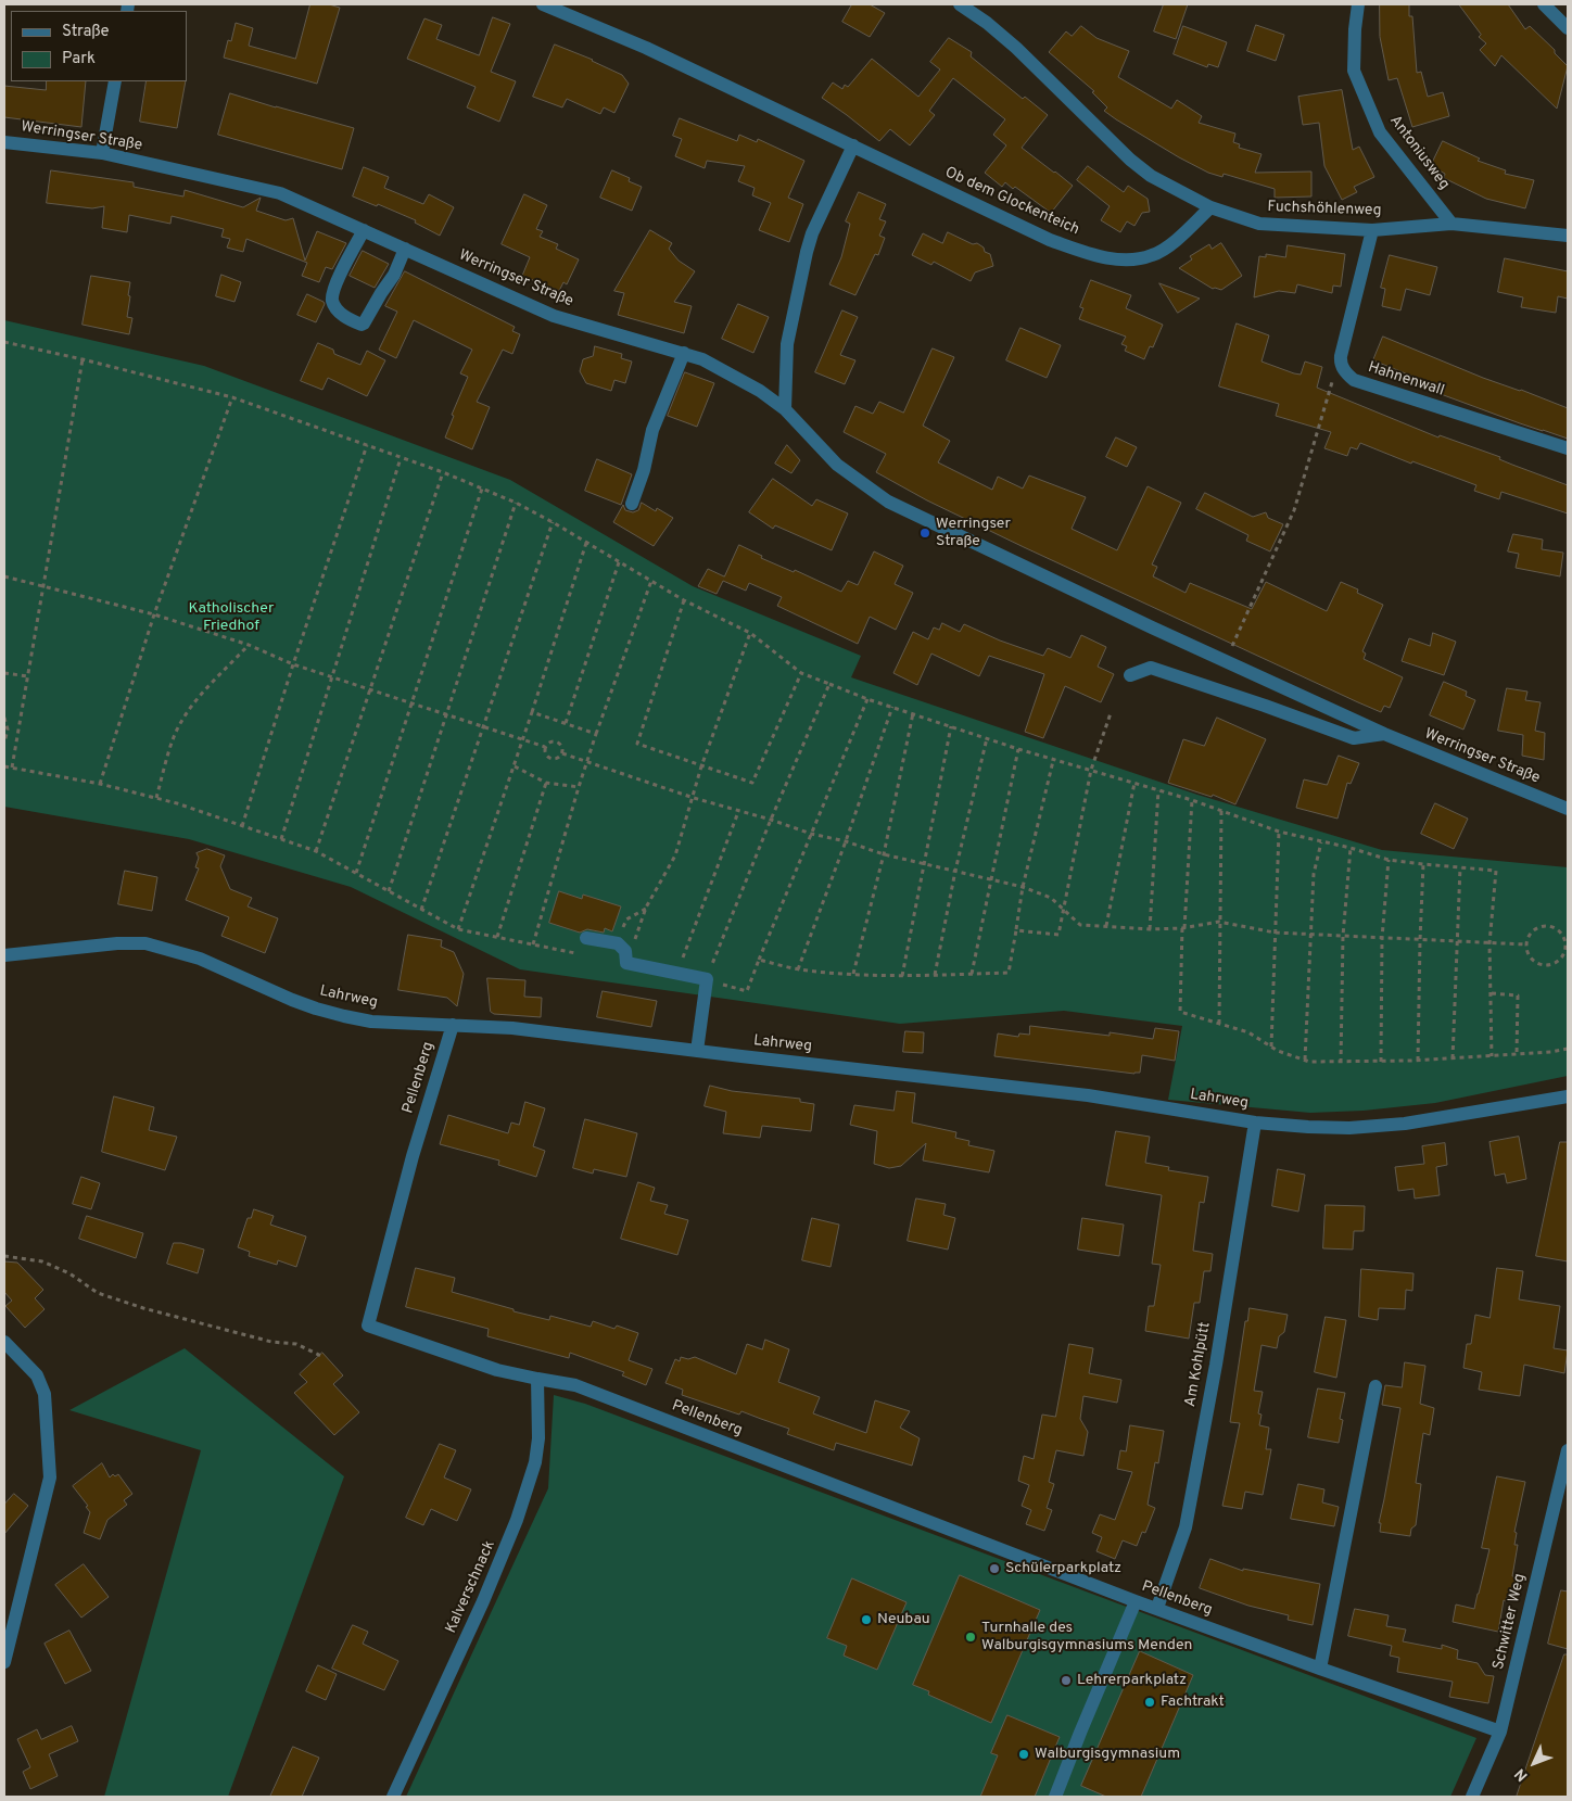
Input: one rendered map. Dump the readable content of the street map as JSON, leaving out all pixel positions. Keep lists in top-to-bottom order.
{
  "streets": {
    "street": [
      "Werringser Straße",
      "Antoniusweg",
      "Ob dem Glockenteich",
      "Fuchshöhlenweg",
      "Hahnenwall",
      "Lahrweg",
      "Pellenberg",
      "Am Kohlpütt",
      "Kalverschnack",
      "Schwitter Weg"
    ]
  },
  "crossings": [
    ["Antoniusweg", "Fuchshöhlenweg"],
    ["Ob dem Glockenteich", "Fuchshöhlenweg"],
    ["Lahrweg", "Pellenberg"],
    ["Lahrweg", "Am Kohlpütt"],
    ["Pellenberg", "Am Kohlpütt"],
    ["Pellenberg", "Kalverschnack"],
    ["Pellenberg", "Schwitter Weg"]
  ],
  "parks": ["Katholischer Friedhof"],
  "places": [
    "Werringser Straße",
    "Schülerparkplatz",
    "Neubau",
    "Turnhalle des Walburgisgymnasiums Menden",
    "Lehrerparkplatz",
    "Fachtrakt",
    "Walburgisgymnasium"
  ],
  "legend": ["Straße", "Park"],
  "north": "bottom left"
}
